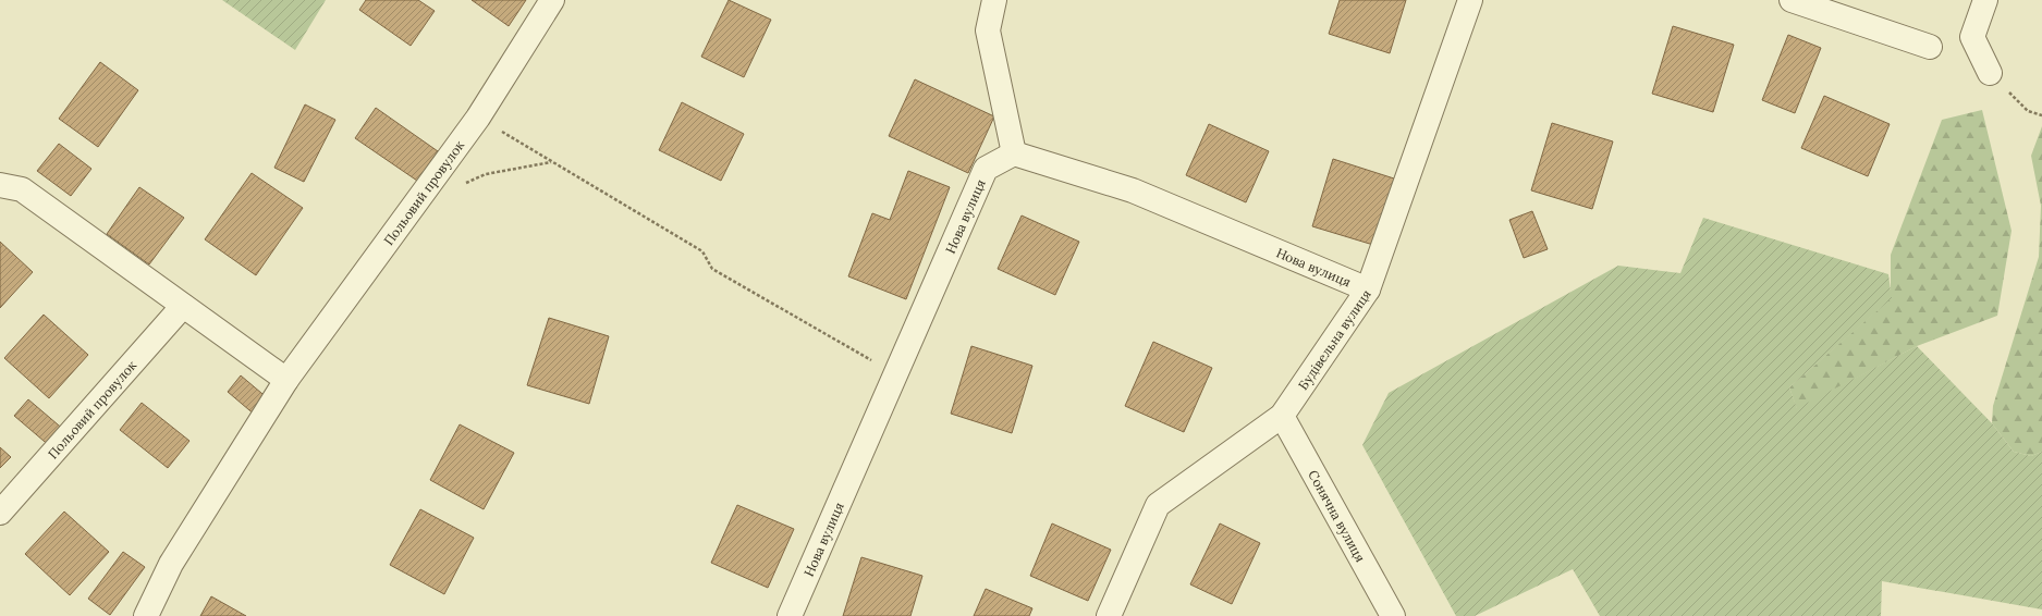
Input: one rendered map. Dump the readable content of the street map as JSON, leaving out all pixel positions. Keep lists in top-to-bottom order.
{
  "streets": {
    "street": [
      "Польовий провулок",
      "Нова вулиця",
      "Будівельна вулиця",
      "Сонячна вулиця"
    ]
  },
  "crossings": [
    ["Нова вулиця", "Будівельна вулиця"],
    ["Будівельна вулиця", "Сонячна вулиця"]
  ]
}
